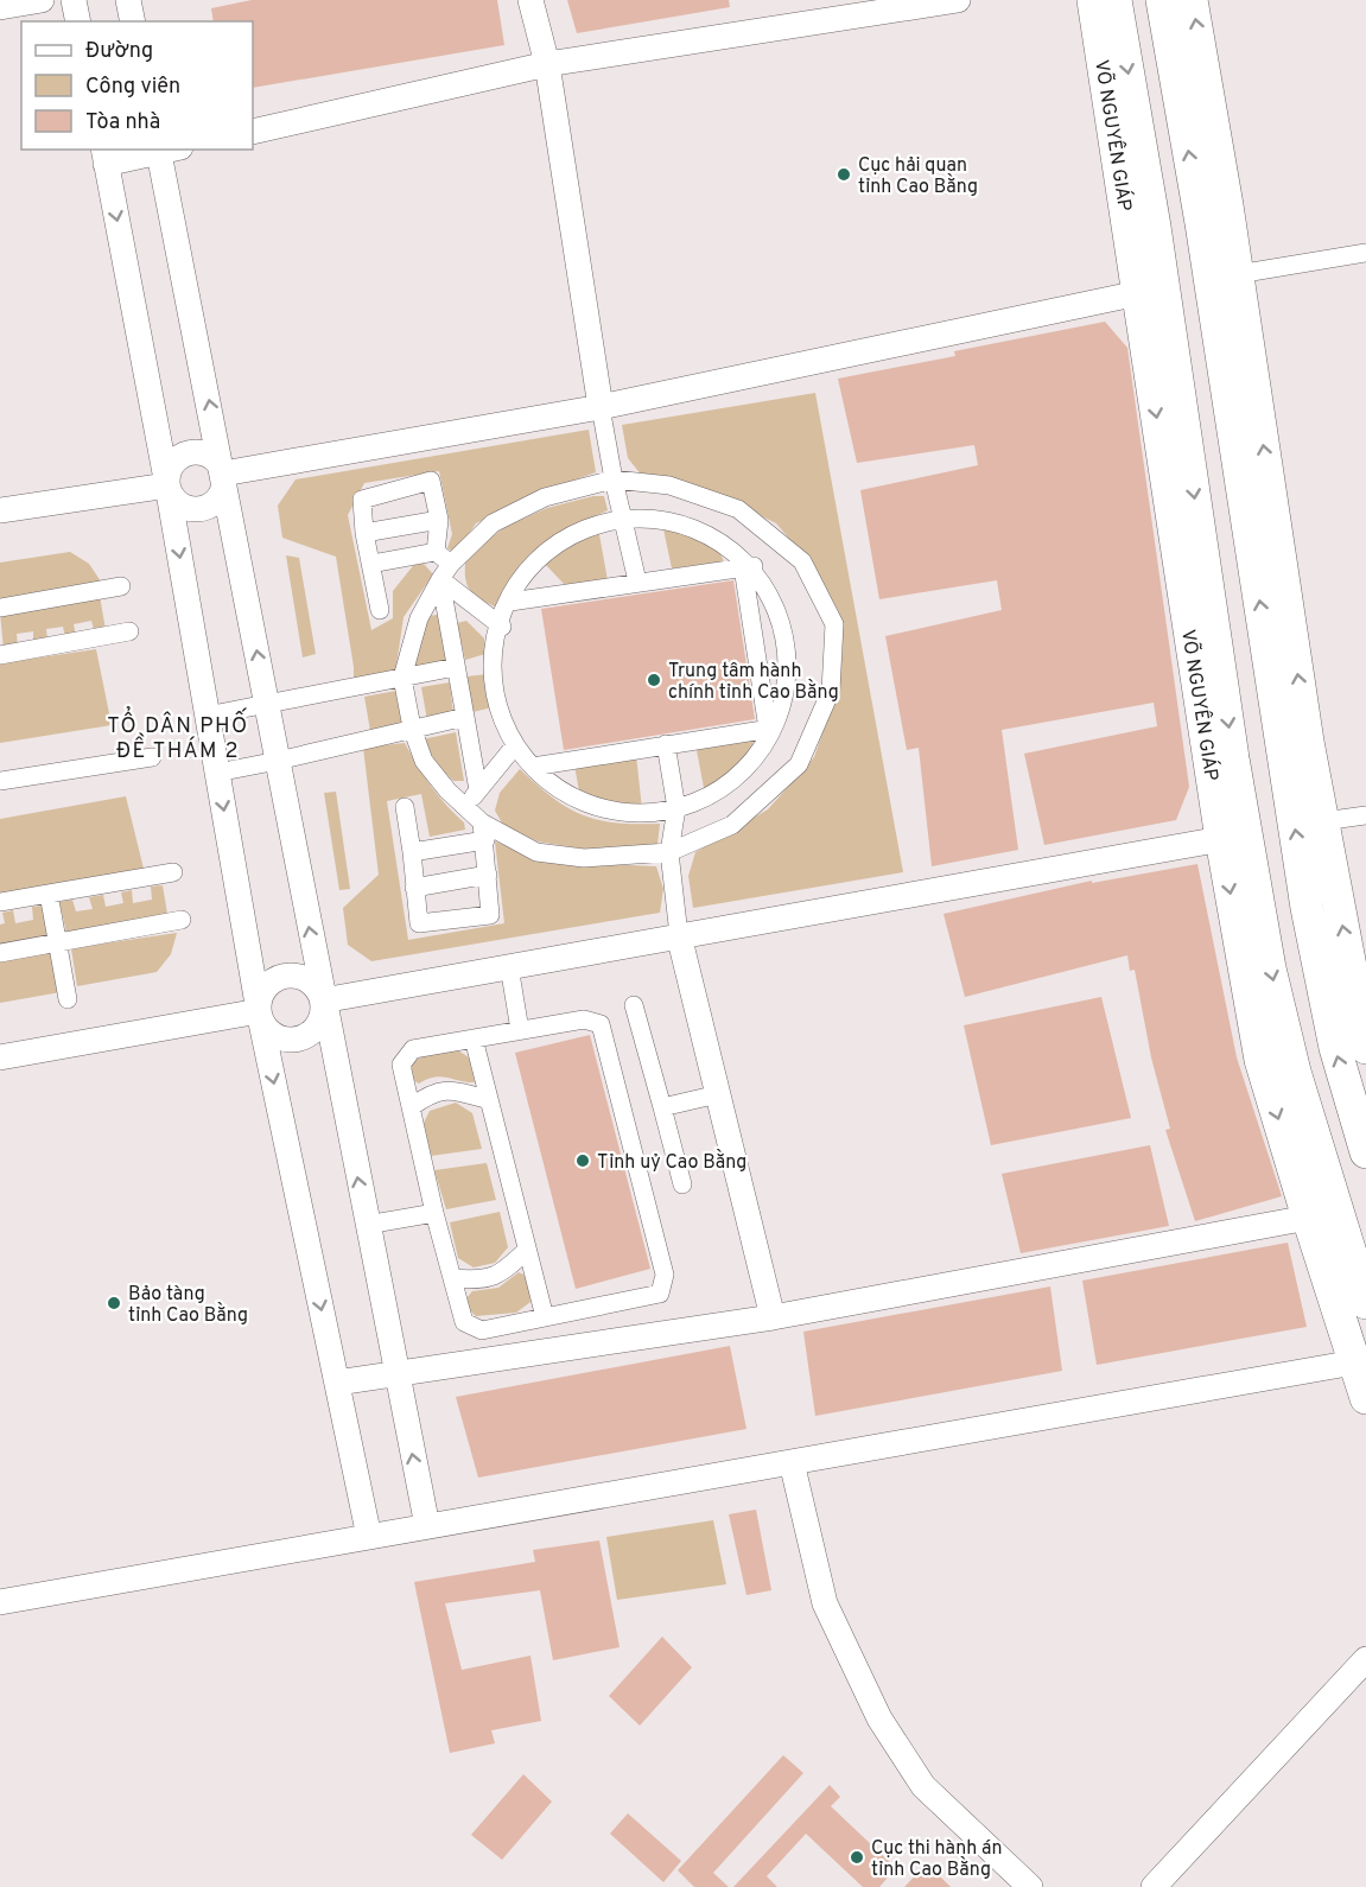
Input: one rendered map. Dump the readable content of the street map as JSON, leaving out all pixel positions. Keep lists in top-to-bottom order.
{
  "streets": {
    "highway": ["VÕ NGUYÊN GIÁP"]
  },
  "districts": ["TỔ DÂN PHỐ ĐỀ THÁM 2"],
  "places": [
    "Cục hải quan tỉnh Cao Bằng",
    "Trung tâm hành chính tỉnh Cao Bằng",
    "Tỉnh uỷ Cao Bằng",
    "Bảo tàng tỉnh Cao Bằng",
    "Cục thi hành án tỉnh Cao Bằng"
  ],
  "legend": ["Đường", "Công viên", "Tòa nhà"]
}
